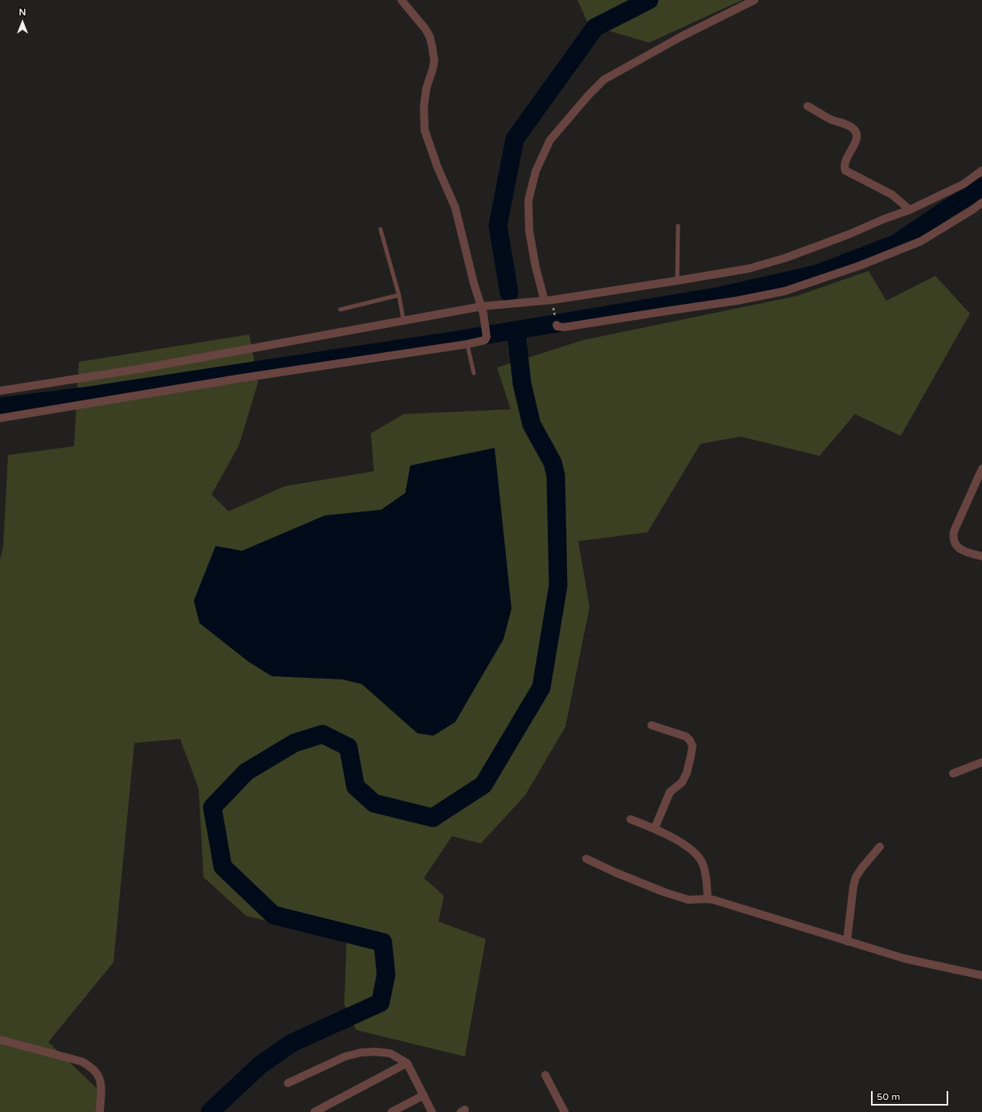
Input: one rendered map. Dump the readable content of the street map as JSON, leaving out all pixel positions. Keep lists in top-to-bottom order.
{
  "scale_bar": "50 m",
  "north": "top"
}
